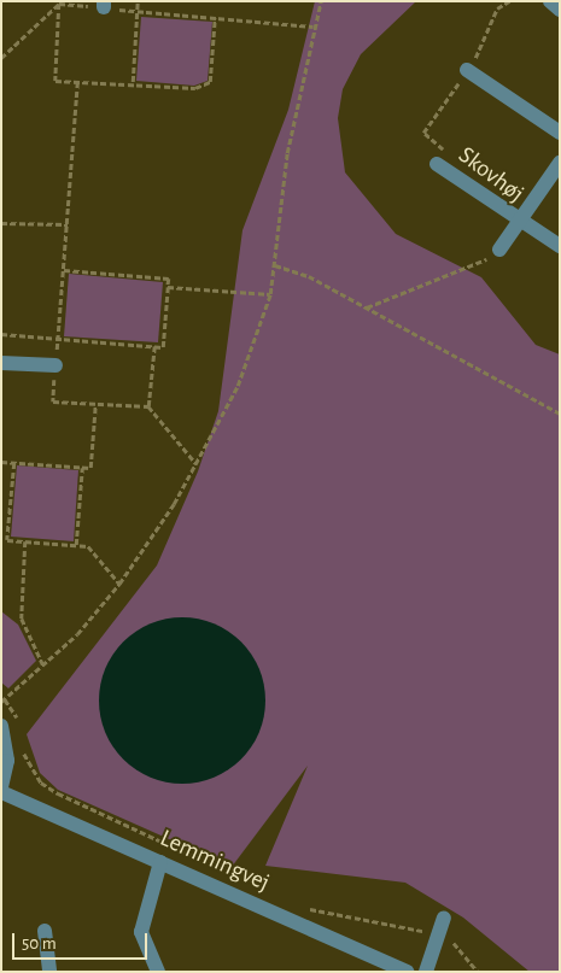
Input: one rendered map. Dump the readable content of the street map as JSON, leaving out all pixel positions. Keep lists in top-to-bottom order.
{
  "streets": {
    "street": ["Skovhøj", "Lemmingvej"]
  },
  "scale_bar": "50 m"
}
